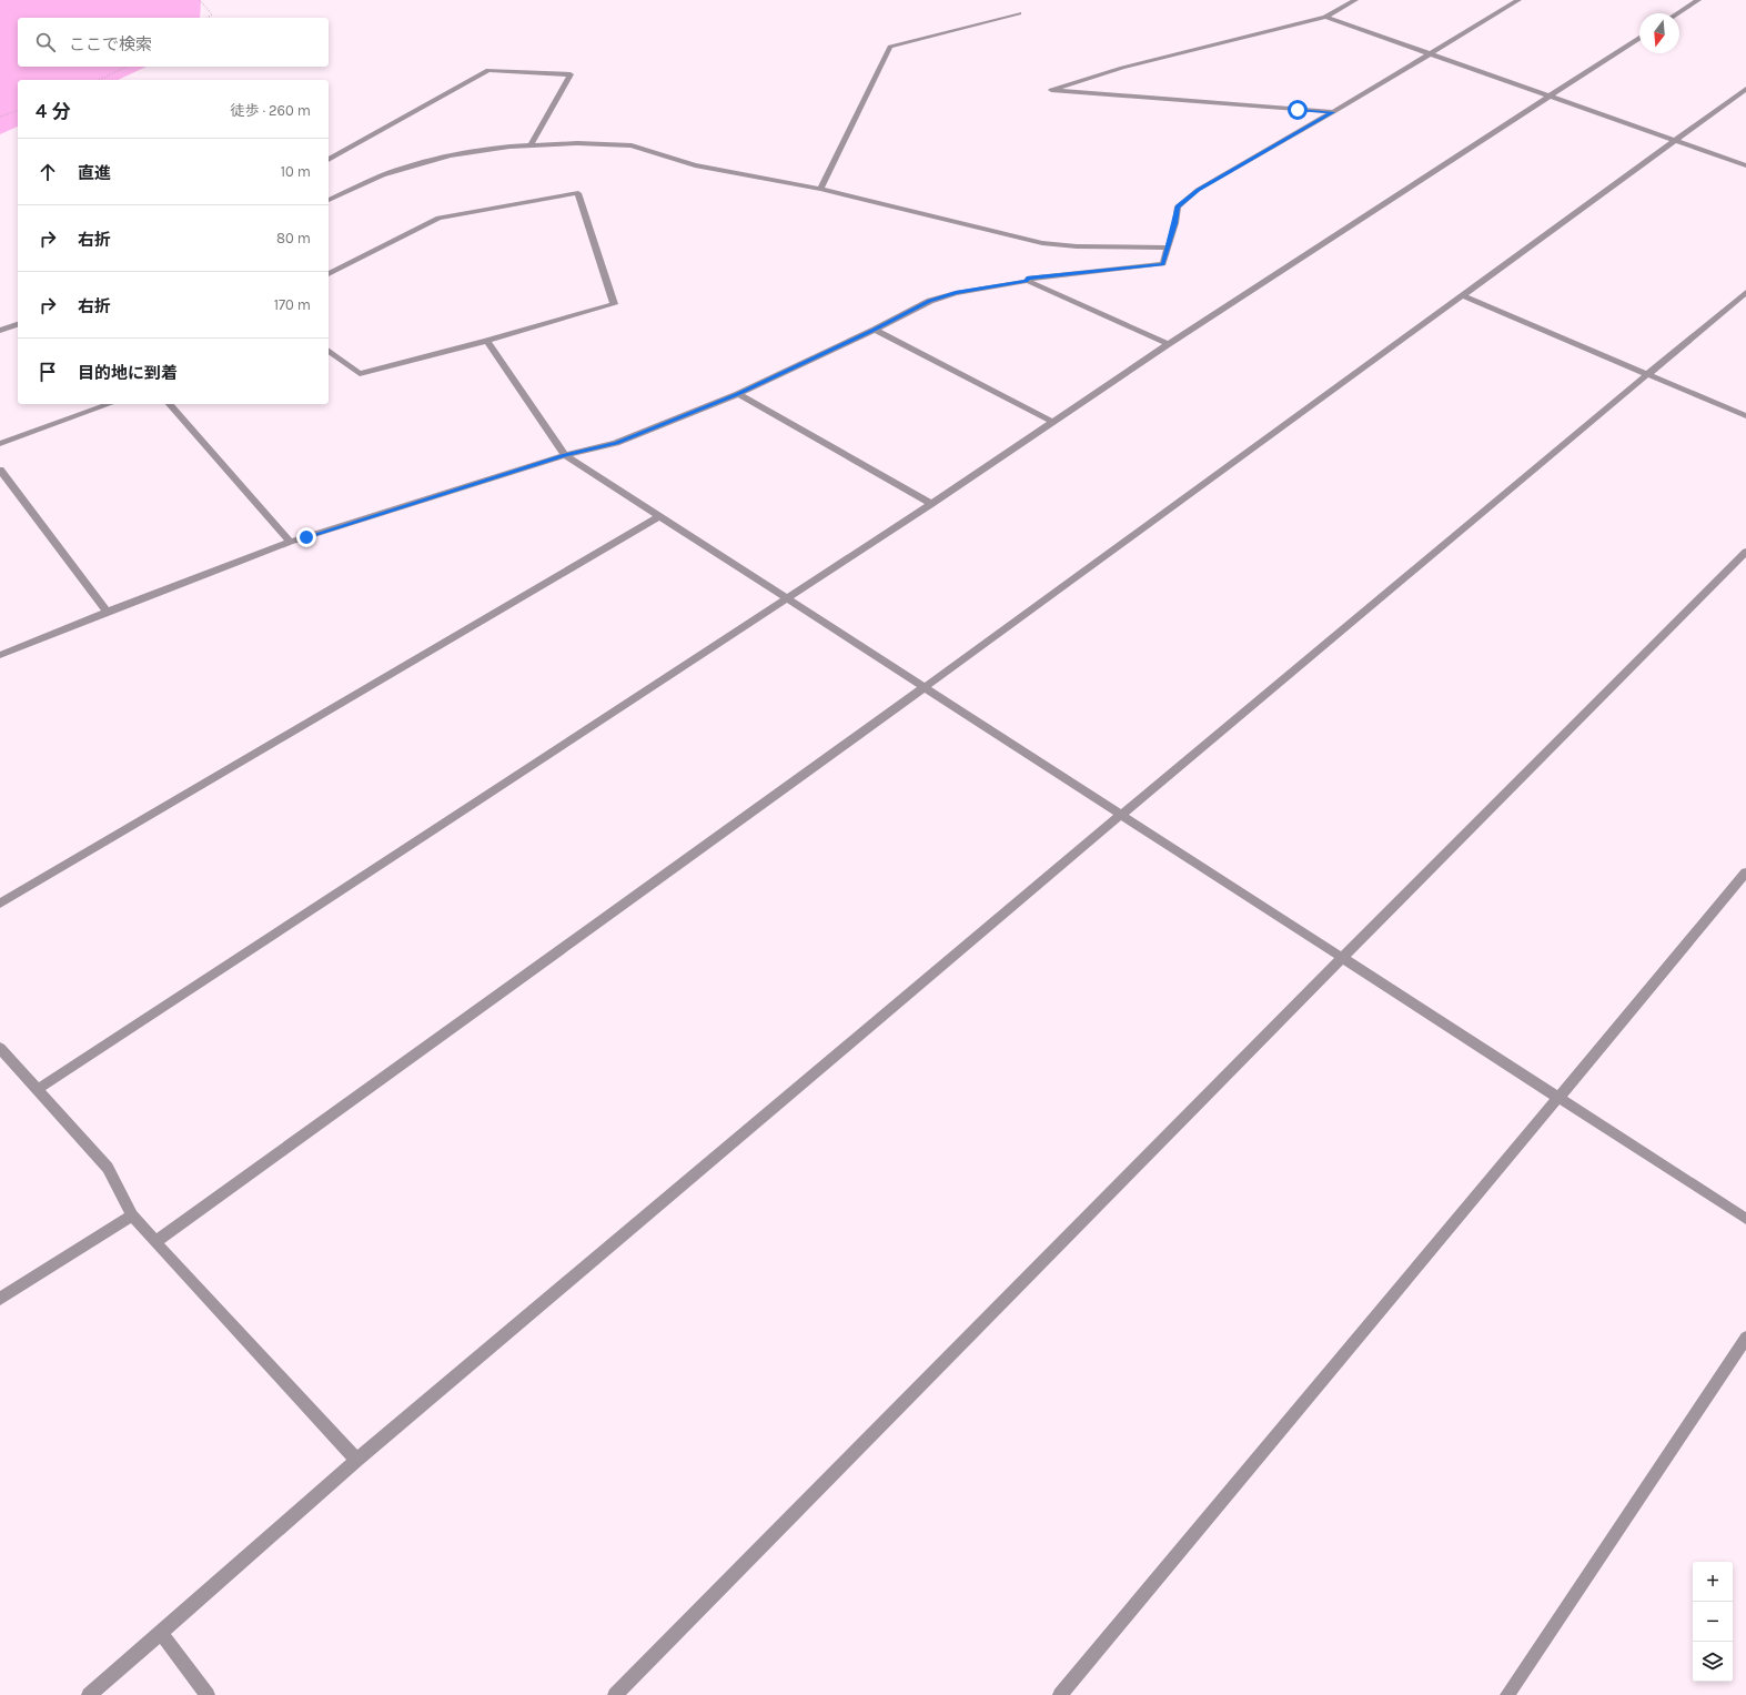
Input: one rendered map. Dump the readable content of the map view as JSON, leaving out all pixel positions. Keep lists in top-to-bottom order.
{
  "north": "bottom",
  "page": {
    "search": "ここで検索",
    "heading": ["4 分", "徒歩 · 260 m"],
    "list": [
      ["直進", "10 m"],
      ["右折", "80 m"],
      ["右折", "170 m"],
      "目的地に到着"
    ],
    "map_buttons": ["+", "−"]
  }
}
